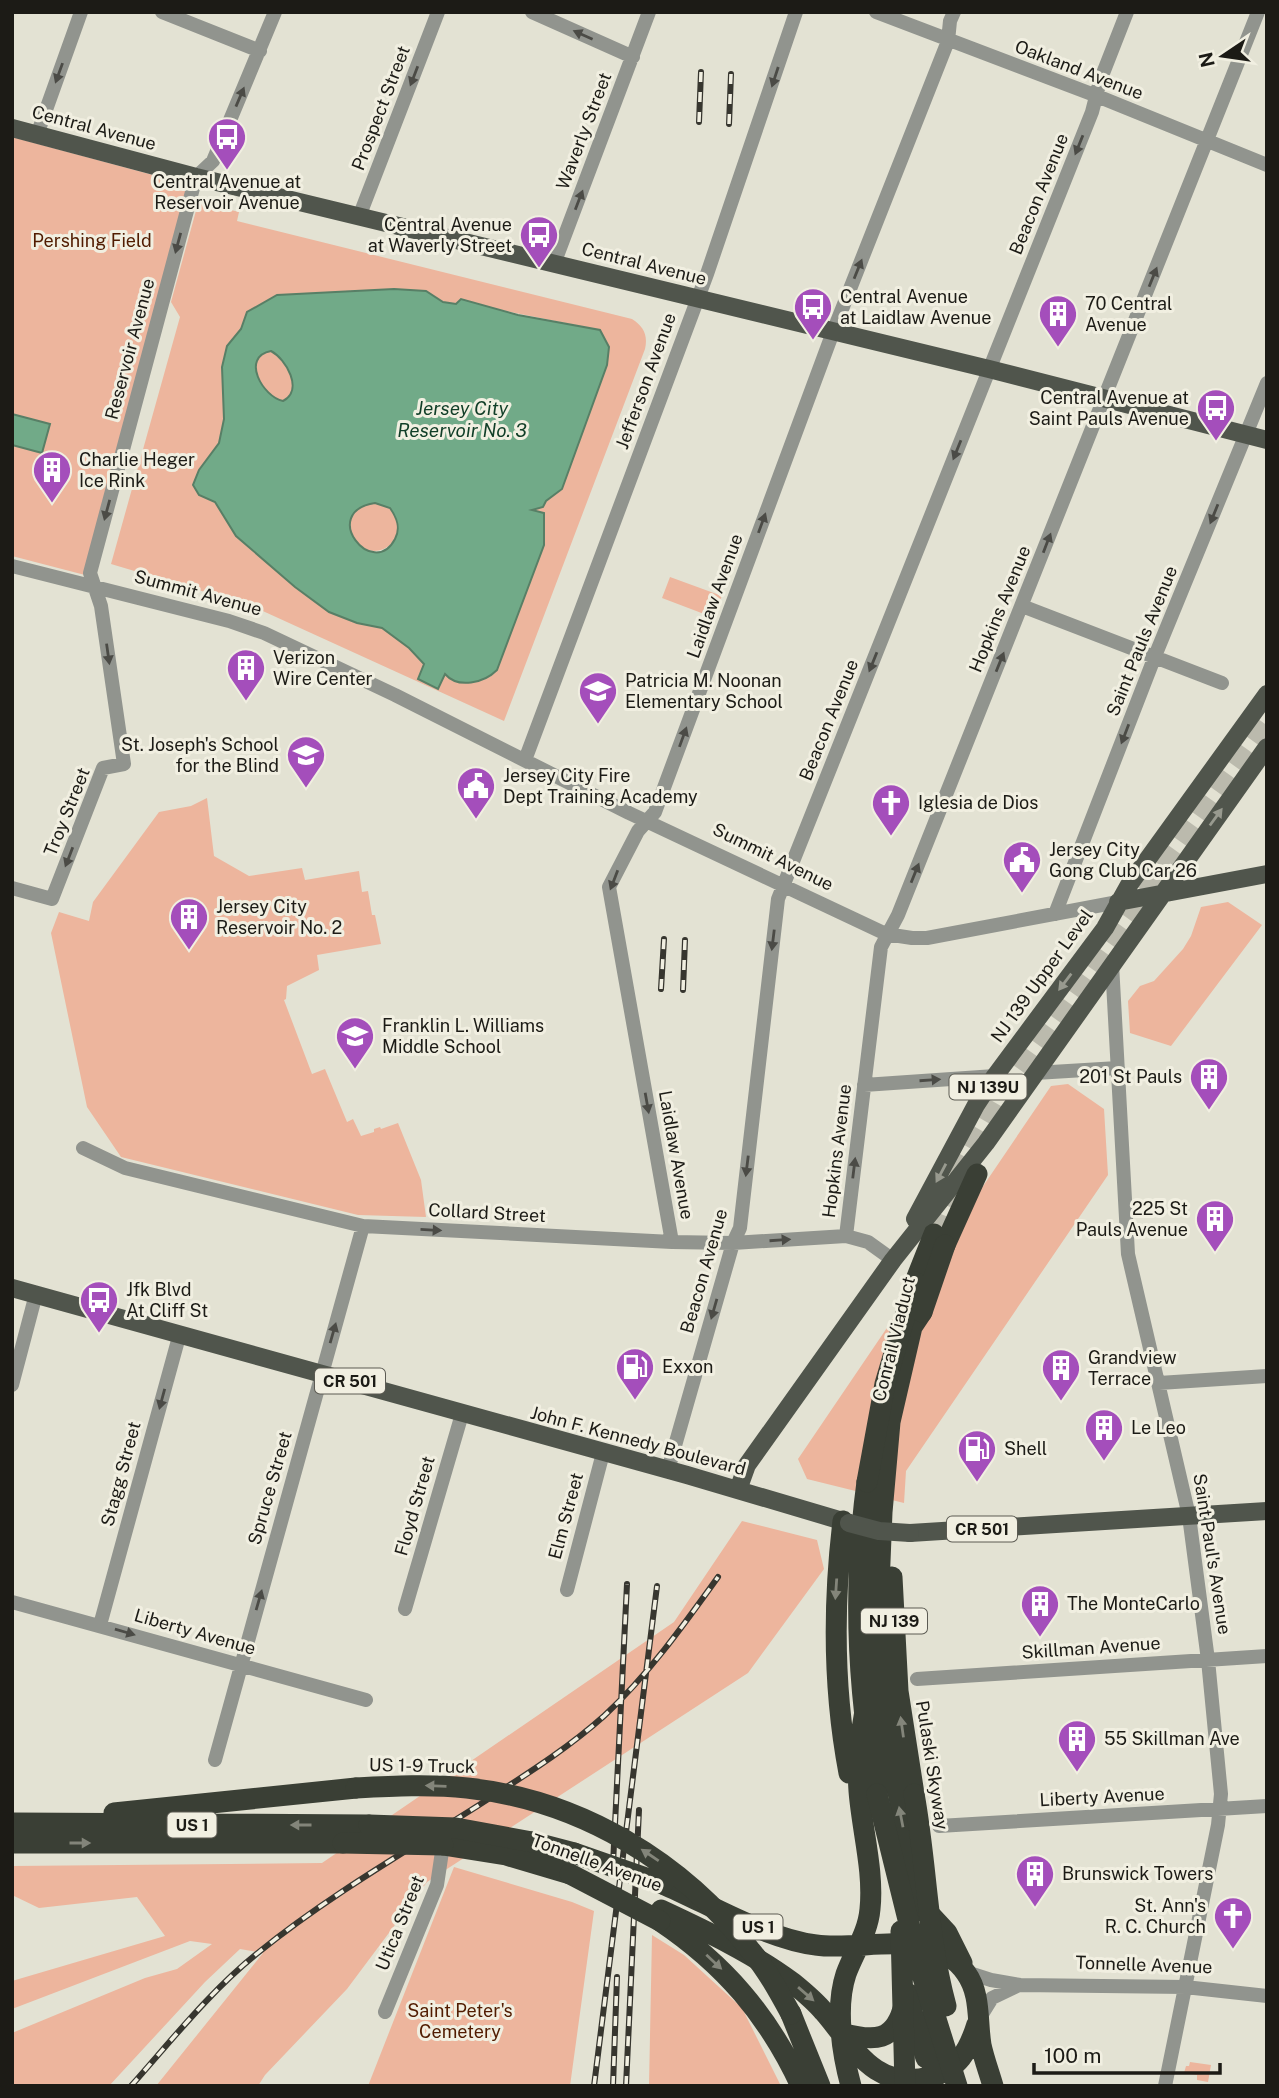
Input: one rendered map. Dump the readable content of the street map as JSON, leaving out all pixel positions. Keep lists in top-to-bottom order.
{
  "streets": {
    "highway": [
      "Conrail Viaduct",
      "NJ 139",
      "Pulaski Skyway",
      "US 1-9 Truck",
      "US 1",
      "Tonnelle Avenue"
    ],
    "main road": [
      "Central Avenue",
      "Summit Avenue",
      "NJ 139 Upper Level",
      "NJ 139U",
      "CR 501",
      "John F. Kennedy Boulevard"
    ],
    "street": [
      "Oakland Avenue",
      "Prospect Street",
      "Waverly Street",
      "Beacon Avenue",
      "Reservoir Avenue",
      "Jefferson Avenue",
      "Laidlaw Avenue",
      "Hopkins Avenue",
      "Saint Pauls Avenue",
      "Troy Street",
      "Collard Street",
      "Stagg Street",
      "Spruce Street",
      "Floyd Street",
      "Elm Street",
      "Saint Paul's Avenue",
      "Liberty Avenue",
      "Skillman Avenue",
      "Utica Street"
    ]
  },
  "crossings": [
    ["Oakland Avenue", "Beacon Avenue"],
    ["Oakland Avenue", "Laidlaw Avenue"],
    ["Oakland Avenue", "Hopkins Avenue"],
    ["Prospect Street", "Central Avenue"],
    ["Central Avenue", "Waverly Street"],
    ["Central Avenue", "Beacon Avenue"],
    ["Central Avenue", "Reservoir Avenue"],
    ["Central Avenue", "Jefferson Avenue"],
    ["Central Avenue", "Laidlaw Avenue"],
    ["Central Avenue", "Hopkins Avenue"],
    ["Central Avenue", "Saint Pauls Avenue"],
    ["Beacon Avenue", "Summit Avenue"],
    ["Beacon Avenue", "Collard Street"],
    ["Beacon Avenue", "John F. Kennedy Boulevard"],
    ["Reservoir Avenue", "Summit Avenue"],
    ["Reservoir Avenue", "Troy Street"],
    ["Jefferson Avenue", "Summit Avenue"],
    ["Summit Avenue", "Laidlaw Avenue"],
    ["Summit Avenue", "Hopkins Avenue"],
    ["Summit Avenue", "Saint Pauls Avenue"],
    ["Summit Avenue", "Troy Street"],
    ["Summit Avenue", "NJ 139 Upper Level"],
    ["Laidlaw Avenue", "Collard Street"],
    ["Hopkins Avenue", "Collard Street"],
    ["NJ 139 Upper Level", "Collard Street"],
    ["NJ 139 Upper Level", "John F. Kennedy Boulevard"],
    ["NJ 139 Upper Level", "Saint Paul's Avenue"],
    ["Collard Street", "Spruce Street"],
    ["Conrail Viaduct", "NJ 139"],
    ["Conrail Viaduct", "Pulaski Skyway"],
    ["John F. Kennedy Boulevard", "Stagg Street"],
    ["John F. Kennedy Boulevard", "Spruce Street"],
    ["John F. Kennedy Boulevard", "Floyd Street"],
    ["John F. Kennedy Boulevard", "Elm Street"],
    ["John F. Kennedy Boulevard", "Saint Paul's Avenue"],
    ["Stagg Street", "Liberty Avenue"],
    ["Spruce Street", "Liberty Avenue"],
    ["Saint Paul's Avenue", "Liberty Avenue"],
    ["Saint Paul's Avenue", "Skillman Avenue"],
    ["Saint Paul's Avenue", "Tonnelle Avenue"],
    ["US 1-9 Truck", "Tonnelle Avenue"],
    ["Tonnelle Avenue", "Utica Street"]
  ],
  "one_way": [
    "Prospect Street",
    "Waverly Street",
    "Beacon Avenue",
    "Jefferson Avenue",
    "Hopkins Avenue",
    "Saint Pauls Avenue",
    "Troy Street",
    "Collard Street",
    "Stagg Street",
    "Spruce Street",
    "US 1-9 Truck"
  ],
  "water": ["Jersey City Reservoir No. 3"],
  "parks": ["Pershing Field", "Saint Peter's Cemetery"],
  "places": {
    "bus stop": [
      "Central Avenue at Reservoir Avenue",
      "Central Avenue at Waverly Street",
      "Central Avenue at Laidlaw Avenue",
      "Central Avenue at Saint Pauls Avenue",
      "Jfk Blvd At Cliff St"
    ],
    "building": [
      "70 Central Avenue",
      "Charlie Heger Ice Rink",
      "Verizon Wire Center",
      "Jersey City Reservoir No. 2",
      "201 St Pauls",
      "225 St Pauls Avenue",
      "Grandview Terrace",
      "Le Leo",
      "The MonteCarlo",
      "55 Skillman Ave",
      "Brunswick Towers"
    ],
    "school or university": ["Patricia M. Noonan Elementary School", "St. Joseph's School for the Blind", "Franklin L. Williams Middle School"],
    "public building": ["Jersey City Fire Dept Training Academy", "Jersey City Gong Club Car 26"],
    "church": ["Iglesia de Dios", "St. Ann's R. C. Church"],
    "fuel station": ["Exxon", "Shell"]
  },
  "scale_bar": "100 m",
  "north": "left"
}
